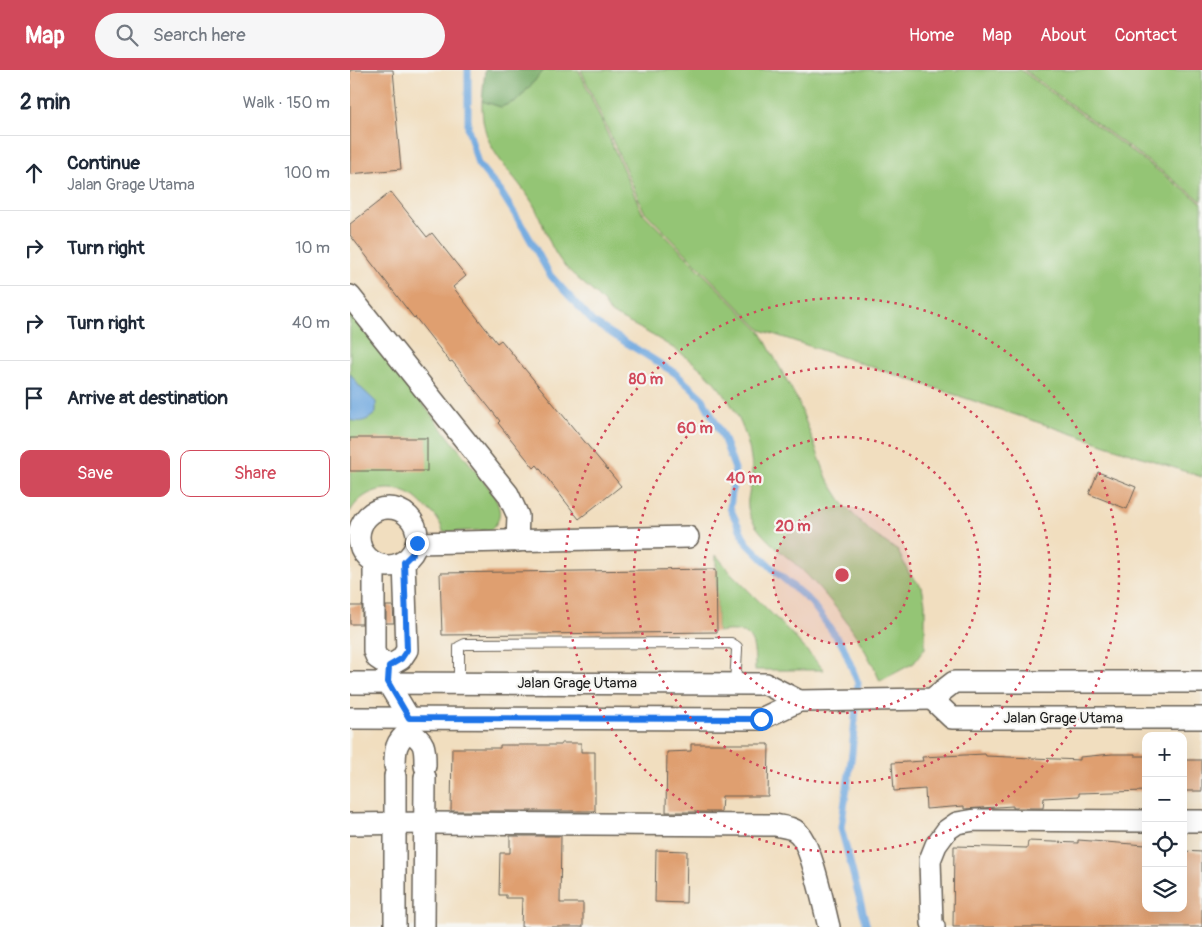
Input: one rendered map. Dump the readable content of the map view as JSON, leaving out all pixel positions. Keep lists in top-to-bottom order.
{
  "streets": {
    "street": ["Jalan Grage Utama"]
  },
  "page": {
    "header": "Map",
    "search": "Search here",
    "nav": [
      "Home",
      "Map",
      "About",
      "Contact"
    ],
    "heading": ["2 min", "Walk · 150 m"],
    "list": [
      ["Continue", "Jalan Grage Utama", "100 m"],
      ["Turn right", "10 m"],
      ["Turn right", "40 m"],
      "Arrive at destination"
    ],
    "buttons": ["Save", "Share"],
    "map_buttons": ["+", "−"]
  },
  "rings": [
    "80 m",
    "60 m",
    "40 m",
    "20 m"
  ]
}
